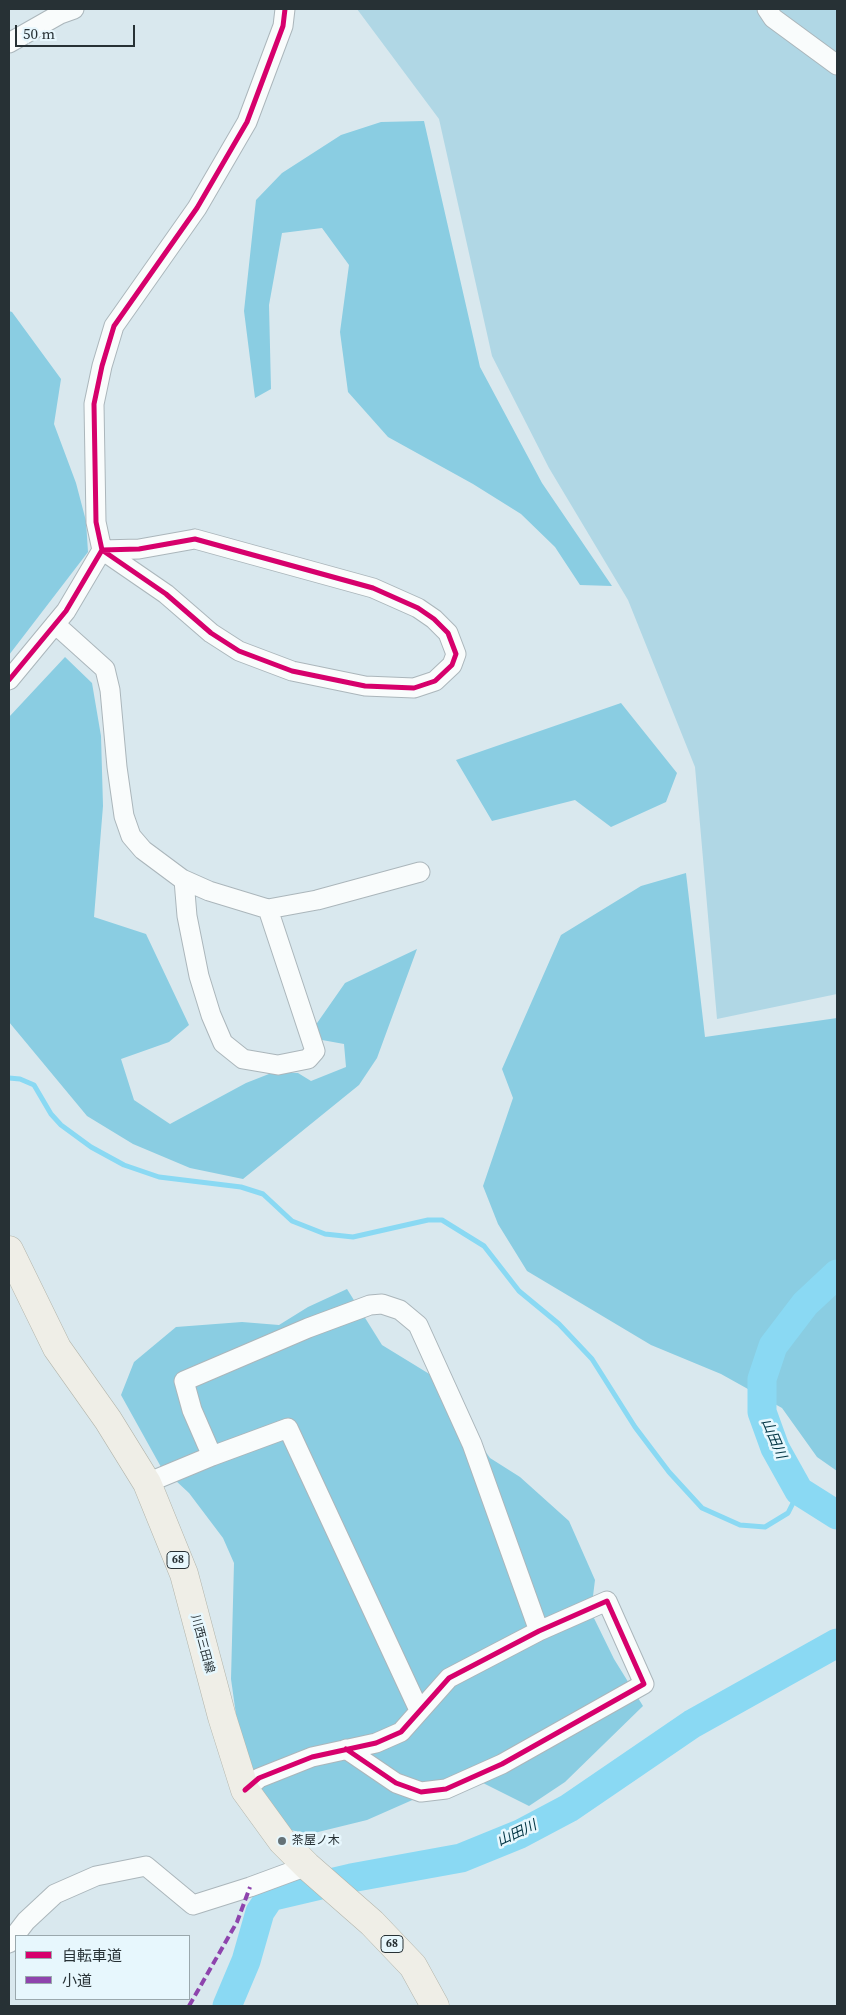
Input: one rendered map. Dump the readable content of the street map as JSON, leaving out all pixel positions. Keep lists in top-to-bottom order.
{
  "streets": {
    "main road": ["68", "川西三田線"]
  },
  "water": ["山田川"],
  "places": ["茶屋ノ木"],
  "legend": ["自転車道", "小道"],
  "scale_bar": "50 m"
}
